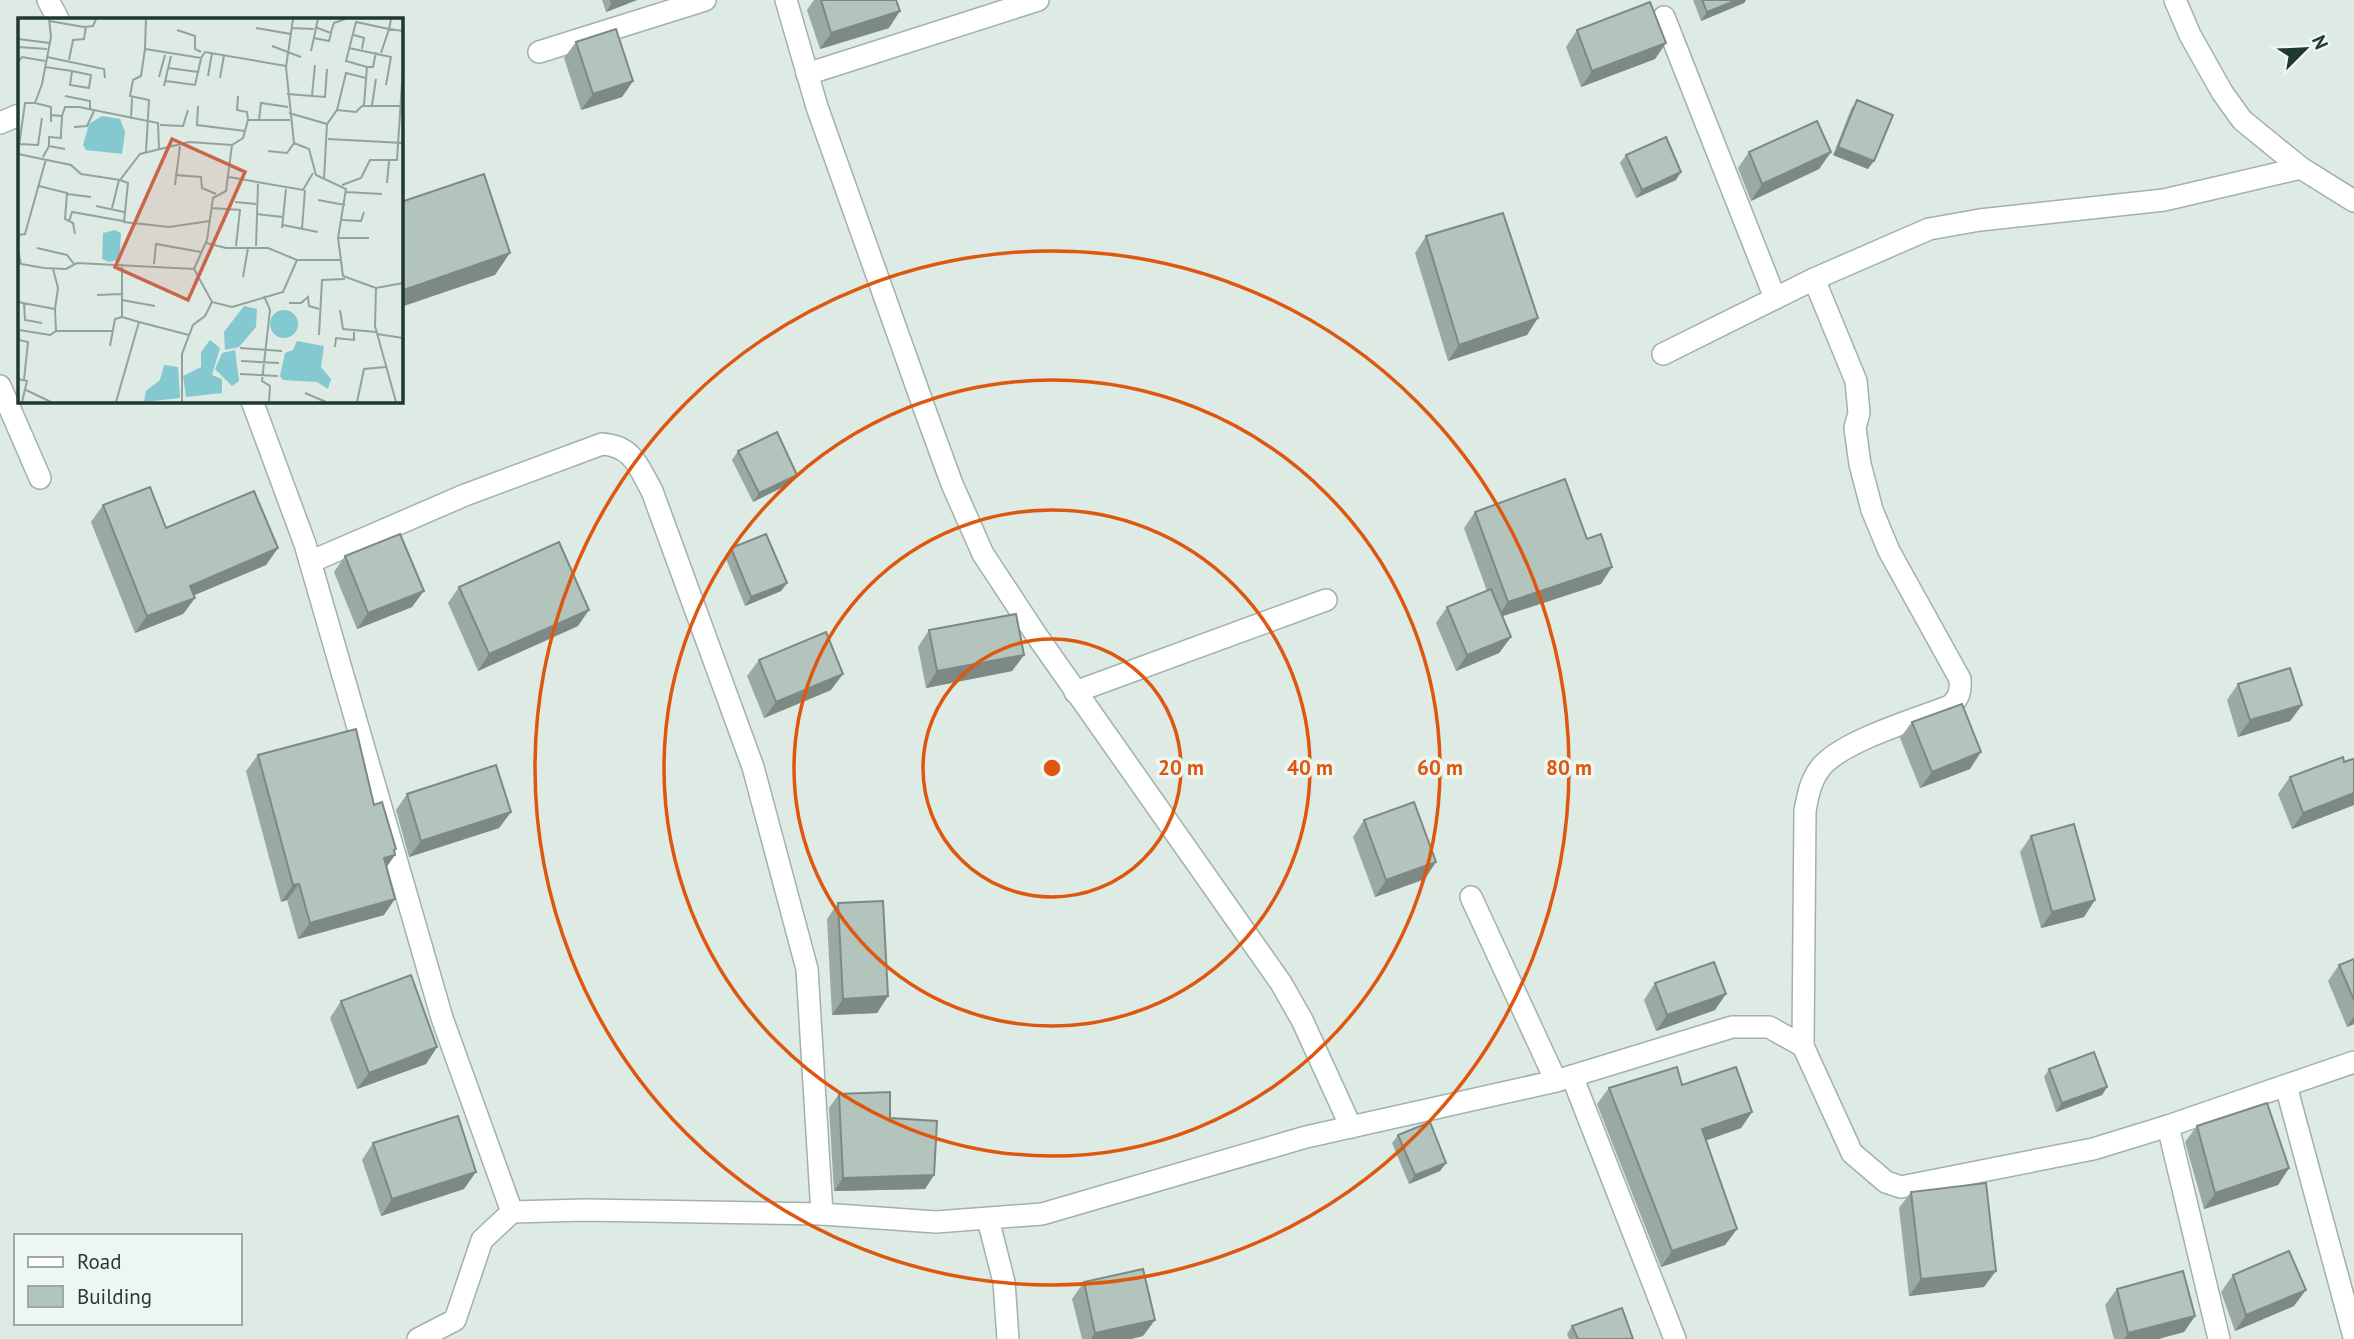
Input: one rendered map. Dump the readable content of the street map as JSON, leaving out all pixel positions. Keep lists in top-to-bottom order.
{
  "legend": ["Road", "Building"],
  "north": "top right",
  "rings": [
    "20 m",
    "40 m",
    "60 m",
    "80 m"
  ]
}
